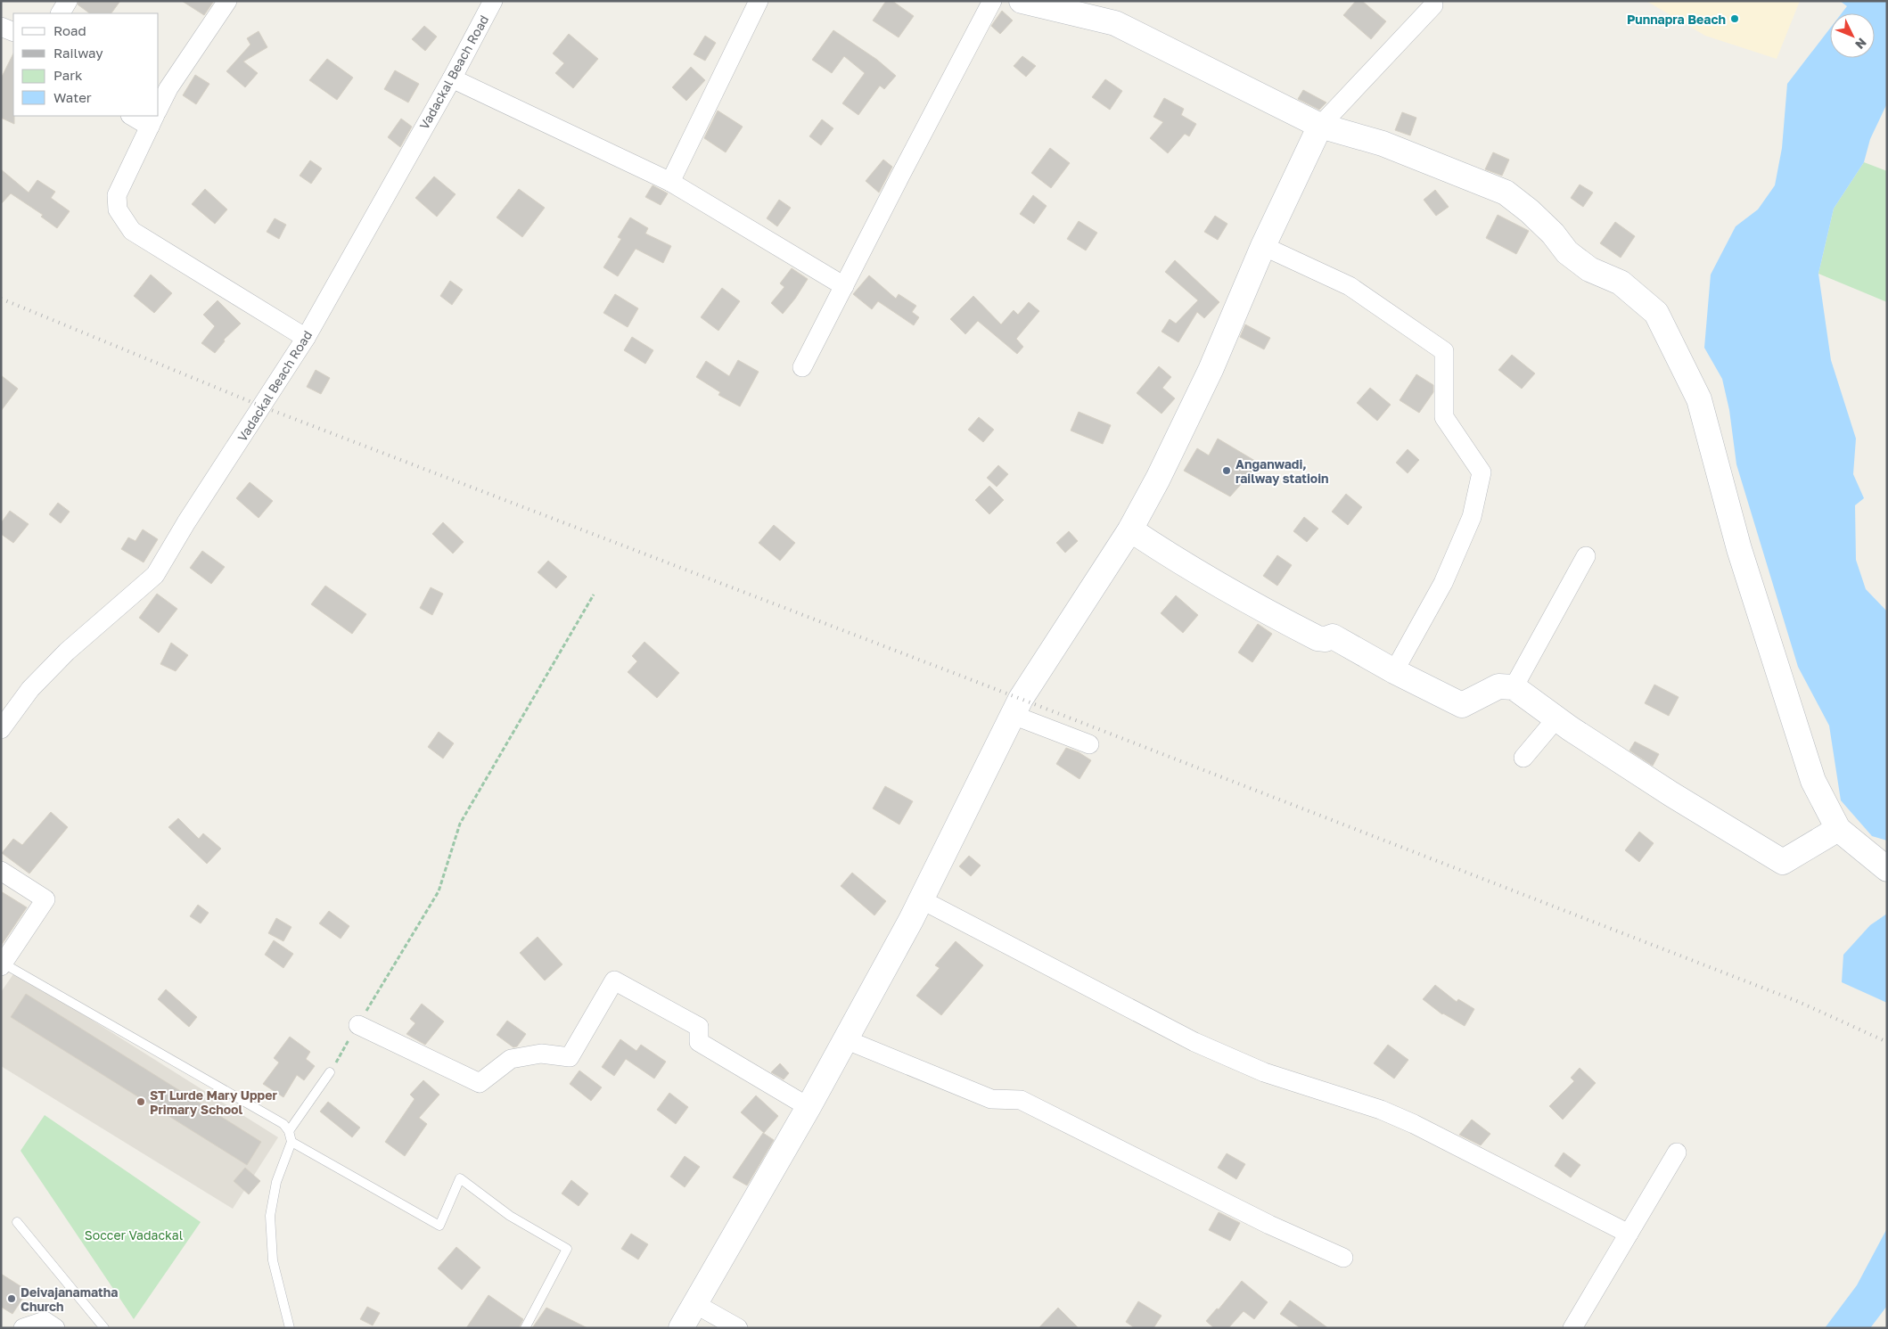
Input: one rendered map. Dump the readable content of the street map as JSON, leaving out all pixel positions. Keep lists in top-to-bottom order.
{
  "streets": {
    "street": ["Vadackal Beach Road"]
  },
  "parks": ["Soccer Vadackal"],
  "places": [
    "Punnapra Beach",
    "Anganwadi, railway statioin",
    "ST Lurde Mary Upper Primary School",
    "Deivajanamatha Church"
  ],
  "legend": [
    "Road",
    "Railway",
    "Park",
    "Water"
  ],
  "north": "bottom right"
}
